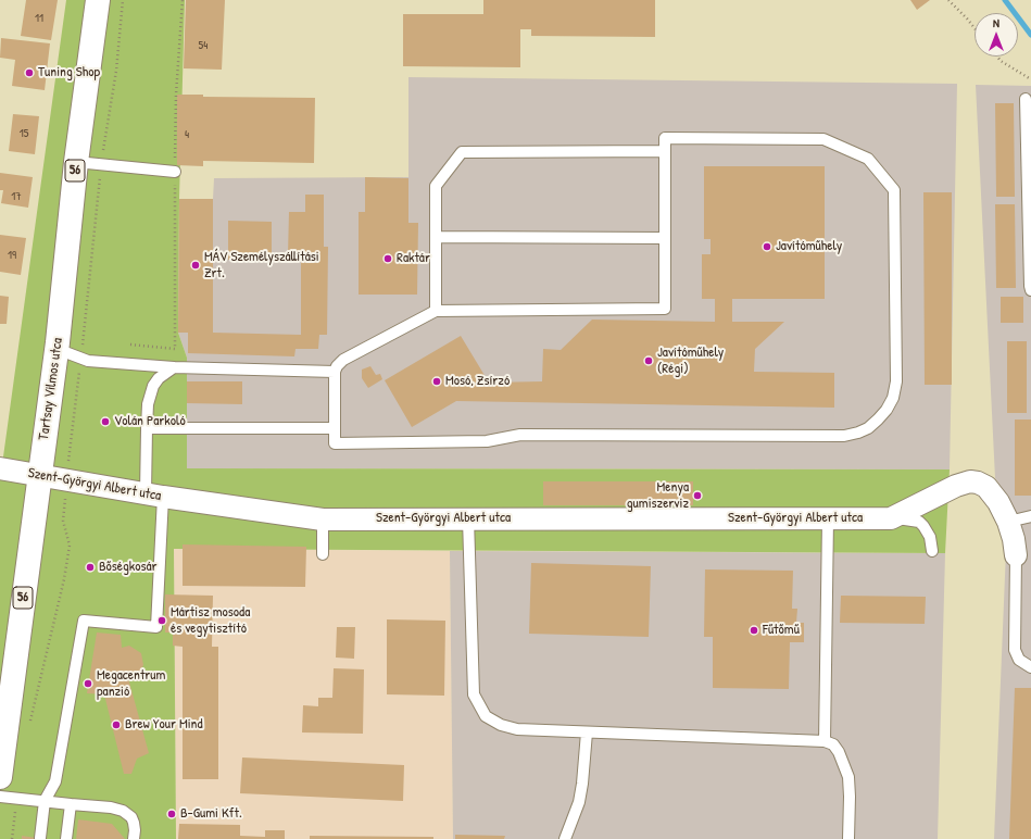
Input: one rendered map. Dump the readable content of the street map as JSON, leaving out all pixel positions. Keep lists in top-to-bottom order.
{
  "streets": {
    "main road": ["56", "Tartsay Vilmos utca"],
    "street": ["Szent-Györgyi Albert utca"]
  },
  "crossings": [
    ["Tartsay Vilmos utca", "Szent-Györgyi Albert utca"]
  ],
  "places": [
    "Tuning Shop",
    "Javítóműhely",
    "Raktár",
    "MÁV Személyszállítási Zrt.",
    "Javítóműhely (Régi)",
    "Mosó, Zsírzó",
    "Volán Parkoló",
    "Menya gumiszerviz",
    "Bőségkosár",
    "Mártisz mosoda és vegytisztító",
    "Fűtőmű",
    "Megacentrum panzió",
    "Brew Your Mind",
    "B-Gumi Kft."
  ],
  "house_numbers": [
    "11",
    "54",
    "15",
    "4",
    "17",
    "19"
  ],
  "north": "top"
}
